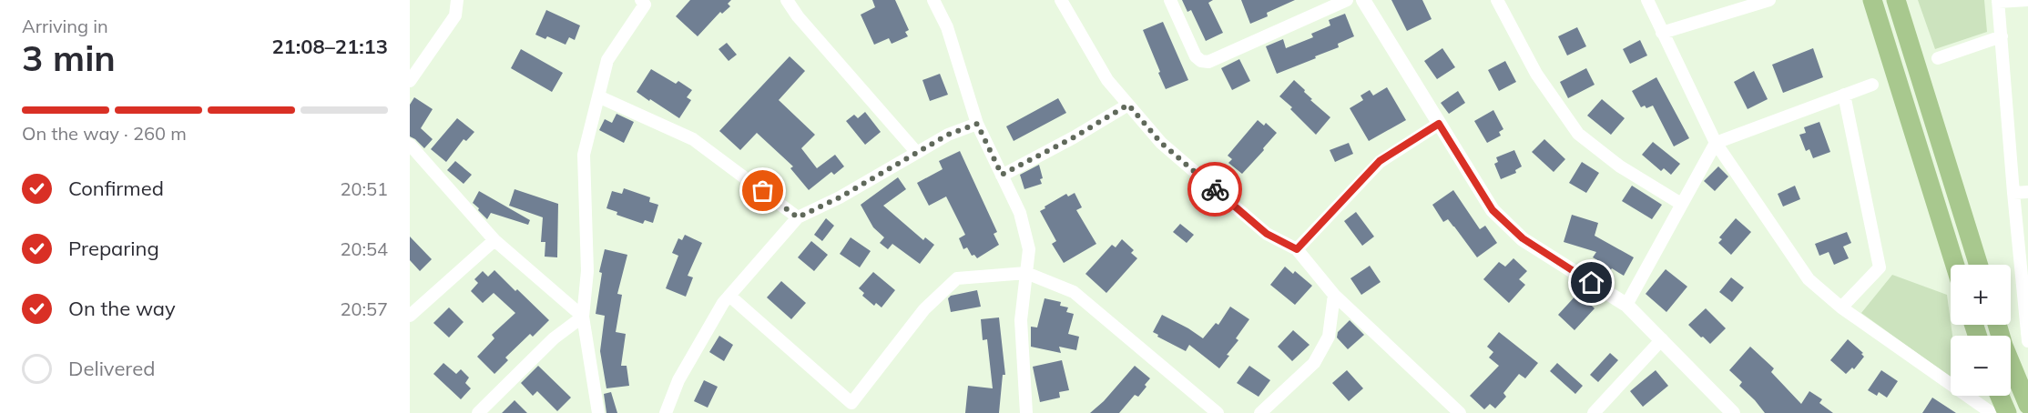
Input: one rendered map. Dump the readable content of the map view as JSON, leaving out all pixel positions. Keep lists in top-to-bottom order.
{
  "page": {
    "heading": ["3 min", "Arriving in", "21:08–21:13"],
    "bar": "On the way · 260 m",
    "list": [
      ["Confirmed", "20:51"],
      ["Preparing", "20:54"],
      ["On the way", "20:57"],
      "Delivered"
    ],
    "map_buttons": ["+", "−"]
  }
}
